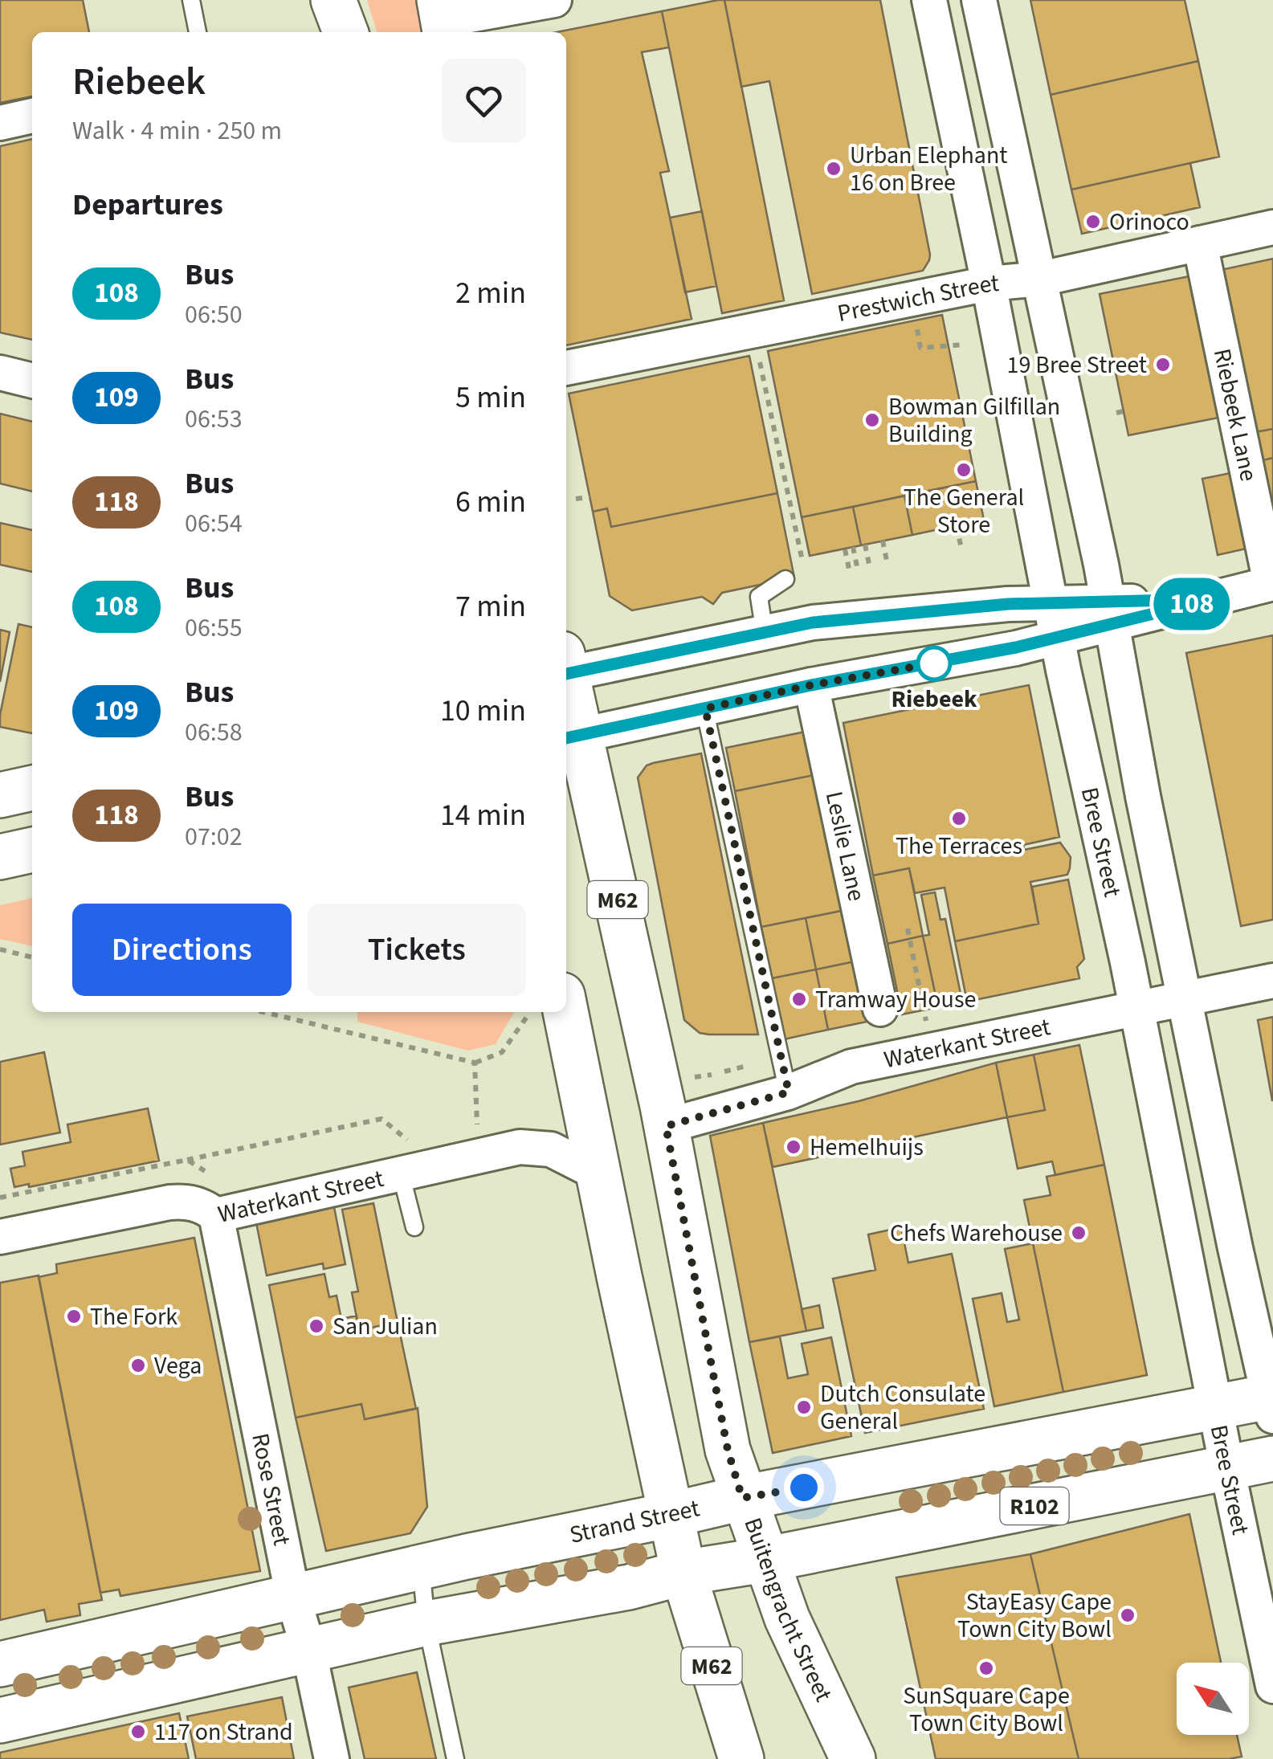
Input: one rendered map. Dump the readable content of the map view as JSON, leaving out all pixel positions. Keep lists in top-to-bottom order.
{
  "streets": {
    "main road": [
      "M62",
      "R102",
      "Strand Street",
      "Buitengracht Street"
    ],
    "street": [
      "Prestwich Street",
      "Riebeek Lane",
      "Bree Street",
      "Leslie Lane",
      "Waterkant Street",
      "Rose Street"
    ]
  },
  "crossings": [
    ["Prestwich Street", "Riebeek Lane"],
    ["Prestwich Street", "Bree Street"],
    ["Bree Street", "Waterkant Street"],
    ["Bree Street", "R102"],
    ["Bree Street", "Strand Street"],
    ["M62", "Waterkant Street"],
    ["M62", "R102"],
    ["M62", "Strand Street"],
    ["Waterkant Street", "Rose Street"],
    ["Waterkant Street", "Buitengracht Street"],
    ["Rose Street", "Strand Street"],
    ["R102", "Buitengracht Street"],
    ["Strand Street", "Buitengracht Street"]
  ],
  "places": [
    "Urban Elephant 16 on Bree",
    "Orinoco",
    "19 Bree Street",
    "Bowman Gilfillan Building",
    "The General Store",
    "Riebeek",
    "The Terraces",
    "Tramway House",
    "Hemelhuijs",
    "Chefs Warehouse",
    "The Fork",
    "San Julian",
    "Vega",
    "Dutch Consulate General",
    "StayEasy Cape Town City Bowl",
    "SunSquare Cape Town City Bowl",
    "117 on Strand"
  ],
  "lines": ["bus line 108"],
  "north": "top left",
  "page": {
    "on_map": "108",
    "heading": [
      ["Riebeek", "Walk · 4 min · 250 m"],
      "Departures"
    ],
    "list": [
      {
        "mark": "108",
        "name": "Bus",
        "note": "06:50",
        "value": "2 min"
      },
      {
        "mark": "109",
        "name": "Bus",
        "note": "06:53",
        "value": "5 min"
      },
      {
        "mark": "118",
        "name": "Bus",
        "note": "06:54",
        "value": "6 min"
      },
      {
        "mark": "108",
        "name": "Bus",
        "note": "06:55",
        "value": "7 min"
      },
      {
        "mark": "109",
        "name": "Bus",
        "note": "06:58",
        "value": "10 min"
      },
      {
        "mark": "118",
        "name": "Bus",
        "note": "07:02",
        "value": "14 min"
      }
    ],
    "buttons": ["Directions", "Tickets"]
  }
}
